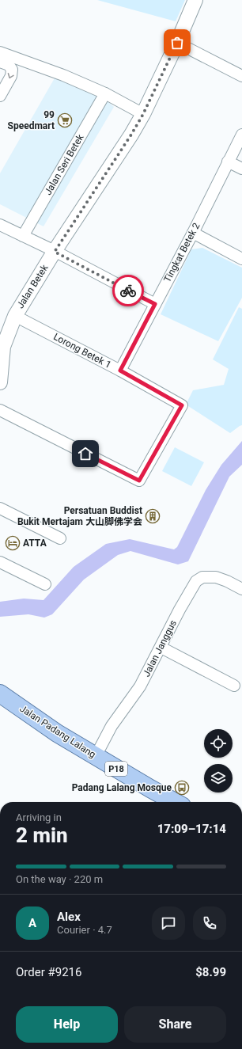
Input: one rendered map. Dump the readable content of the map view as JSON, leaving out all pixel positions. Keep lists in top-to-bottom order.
{
  "streets": {
    "main road": ["Jalan Padang Lalang", "P18"],
    "street": [
      "Jalan Seri Betek",
      "Tingkat Betek 2",
      "Jalan Betek",
      "Lorong Betek 1",
      "Jalan Janggus"
    ]
  },
  "crossings": [
    ["Tingkat Betek 2", "Lorong Betek 1"],
    ["Jalan Betek", "Lorong Betek 1"],
    ["Jalan Janggus", "Jalan Padang Lalang"]
  ],
  "places": {
    "supermarket": ["99 Speedmart"],
    "building": ["Persatuan Buddist Bukit Mertajam 大山脚佛学会"],
    "hotel": ["ATTA"],
    "bus stop": ["Padang Lalang Mosque"]
  },
  "page": {
    "heading": ["2 min", "Arriving in", "17:09–17:14"],
    "panel": [
      "Alex",
      "Courier · 4.7",
      "Order #9216",
      "$8.99"
    ],
    "bar": "On the way · 220 m",
    "round": "A",
    "buttons": ["Help", "Share"]
  }
}
